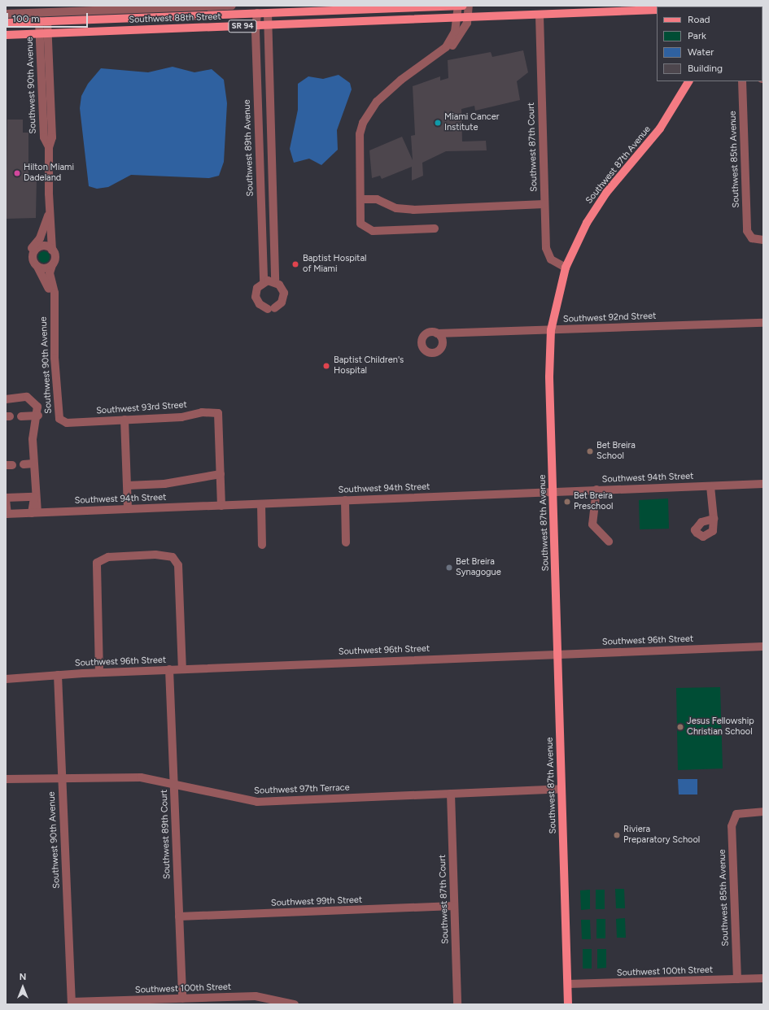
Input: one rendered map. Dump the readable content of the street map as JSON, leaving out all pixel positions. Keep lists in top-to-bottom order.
{
  "streets": {
    "main road": ["Southwest 88th Street", "SR 94", "Southwest 87th Avenue"],
    "street": [
      "Southwest 90th Avenue",
      "Southwest 87th Court",
      "Southwest 89th Avenue",
      "Southwest 85th Avenue",
      "Southwest 92nd Street",
      "Southwest 93rd Street",
      "Southwest 94th Street",
      "Southwest 96th Street",
      "Southwest 97th Terrace",
      "Southwest 89th Court",
      "Southwest 99th Street",
      "Southwest 100th Street"
    ]
  },
  "crossings": [
    ["Southwest 88th Street", "Southwest 90th Avenue"],
    ["Southwest 88th Street", "Southwest 87th Court"],
    ["Southwest 88th Street", "Southwest 89th Avenue"],
    ["Southwest 90th Avenue", "Southwest 93rd Street"],
    ["Southwest 90th Avenue", "Southwest 96th Street"],
    ["Southwest 90th Avenue", "Southwest 97th Terrace"],
    ["Southwest 90th Avenue", "Southwest 100th Street"],
    ["Southwest 87th Court", "Southwest 87th Avenue"],
    ["Southwest 87th Court", "Southwest 97th Terrace"],
    ["Southwest 87th Court", "Southwest 99th Street"],
    ["Southwest 85th Avenue", "Southwest 100th Street"],
    ["Southwest 87th Avenue", "Southwest 92nd Street"],
    ["Southwest 87th Avenue", "Southwest 94th Street"],
    ["Southwest 87th Avenue", "Southwest 96th Street"],
    ["Southwest 87th Avenue", "Southwest 97th Terrace"],
    ["Southwest 87th Avenue", "Southwest 100th Street"],
    ["Southwest 96th Street", "Southwest 89th Court"],
    ["Southwest 97th Terrace", "Southwest 89th Court"],
    ["Southwest 89th Court", "Southwest 99th Street"],
    ["Southwest 89th Court", "Southwest 100th Street"]
  ],
  "places": [
    "Miami Cancer Institute",
    "Hilton Miami Dadeland",
    "Baptist Hospital of Miami",
    "Baptist Children's Hospital",
    "Bet Breira School",
    "Bet Breira Preschool",
    "Bet Breira Synagogue",
    "Jesus Fellowship Christian School",
    "Riviera Preparatory School"
  ],
  "legend": [
    "Road",
    "Park",
    "Water",
    "Building"
  ],
  "scale_bar": "100 m",
  "north": "top"
}
